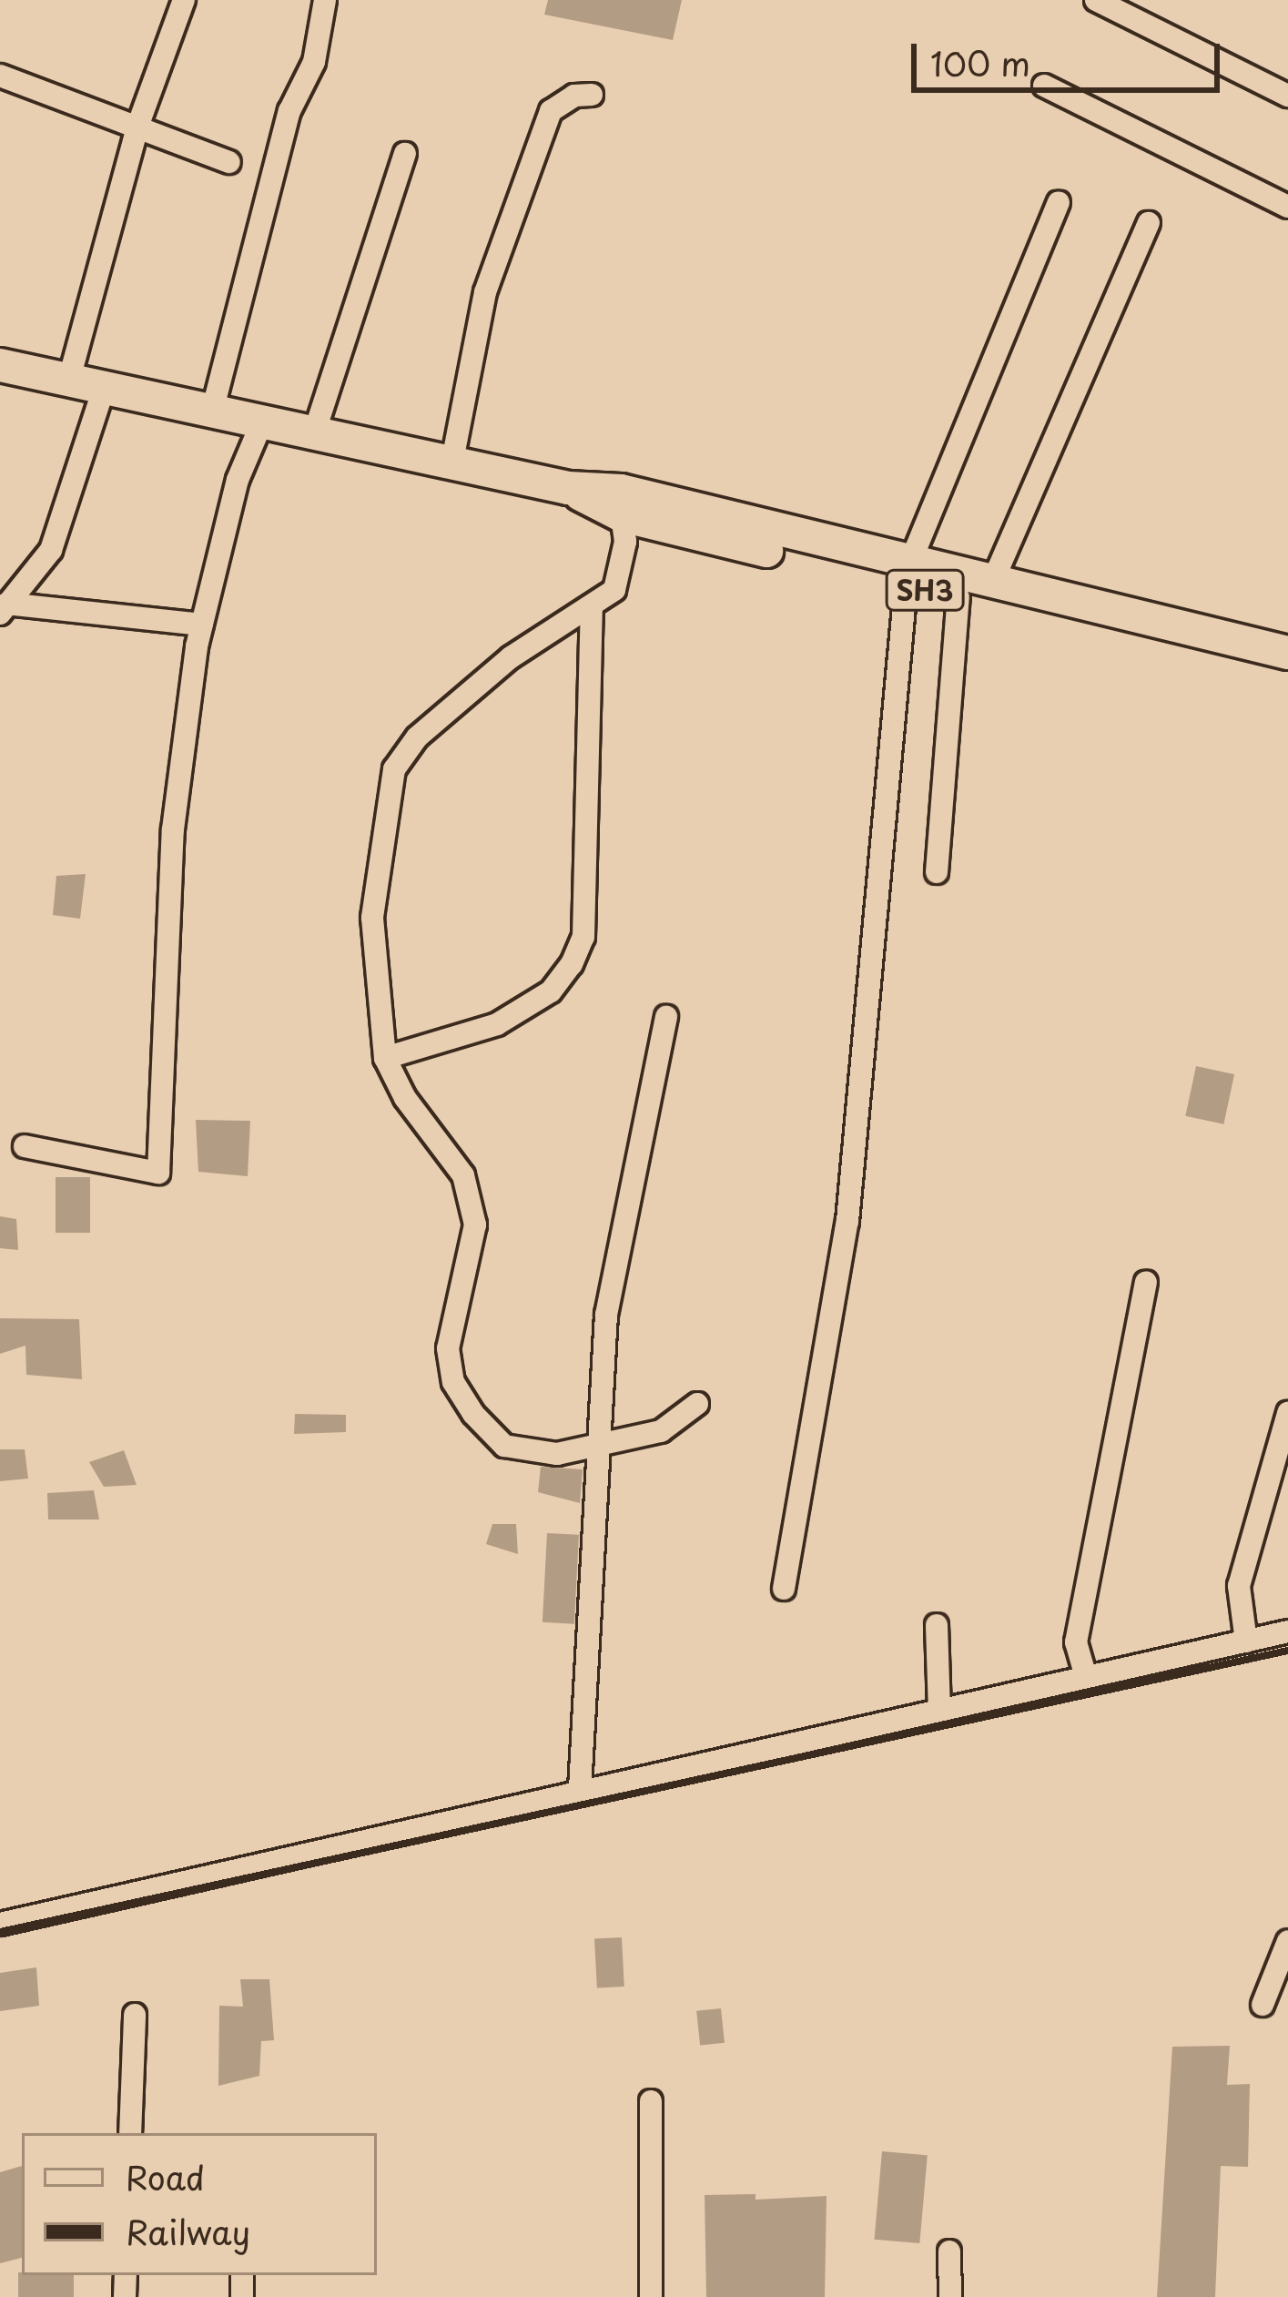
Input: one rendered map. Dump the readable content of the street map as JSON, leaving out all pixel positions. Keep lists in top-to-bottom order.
{
  "streets": {
    "main road": ["SH3"]
  },
  "legend": ["Road", "Railway"],
  "scale_bar": "100 m"
}
